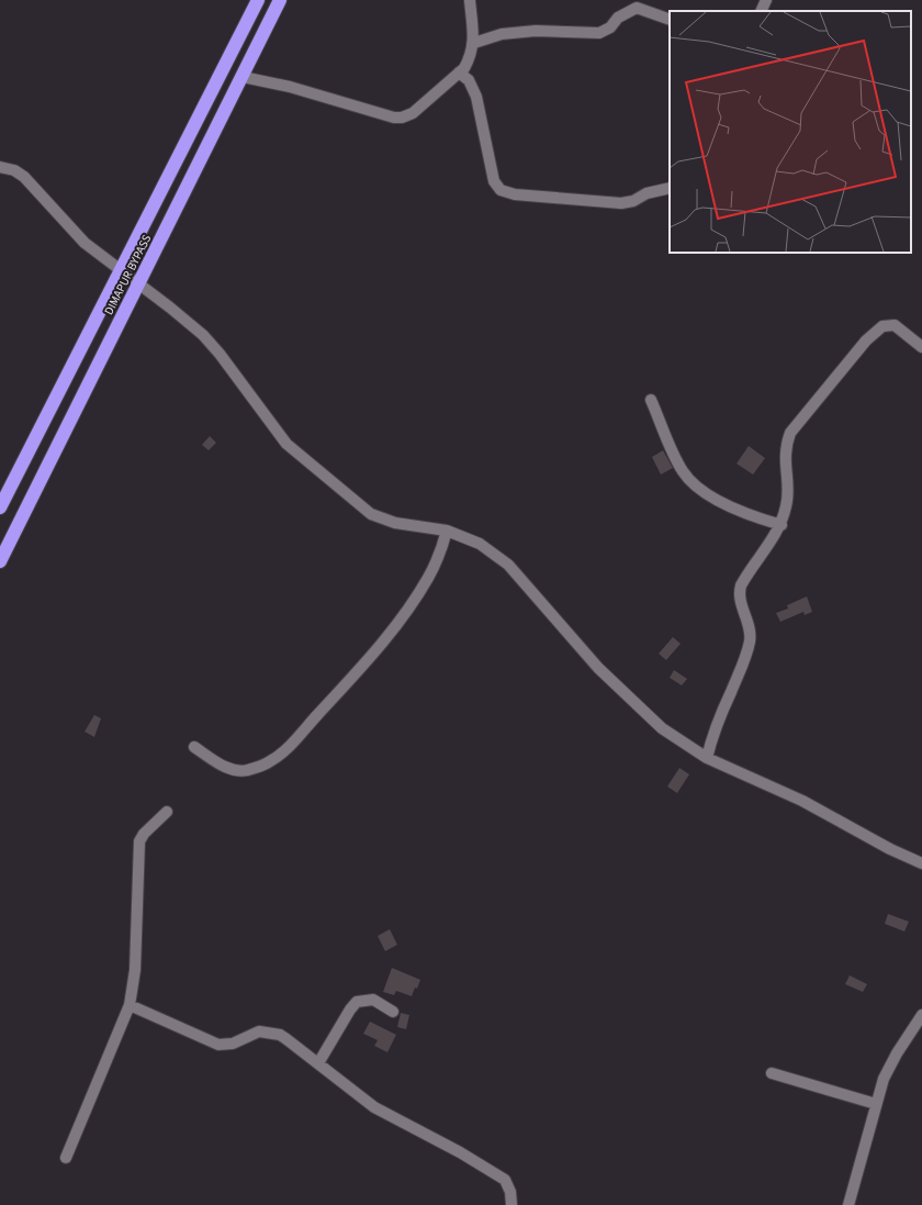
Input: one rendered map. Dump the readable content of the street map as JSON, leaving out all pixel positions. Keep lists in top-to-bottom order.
{
  "streets": {
    "highway": ["DIMAPUR BYPASS"]
  }
}
